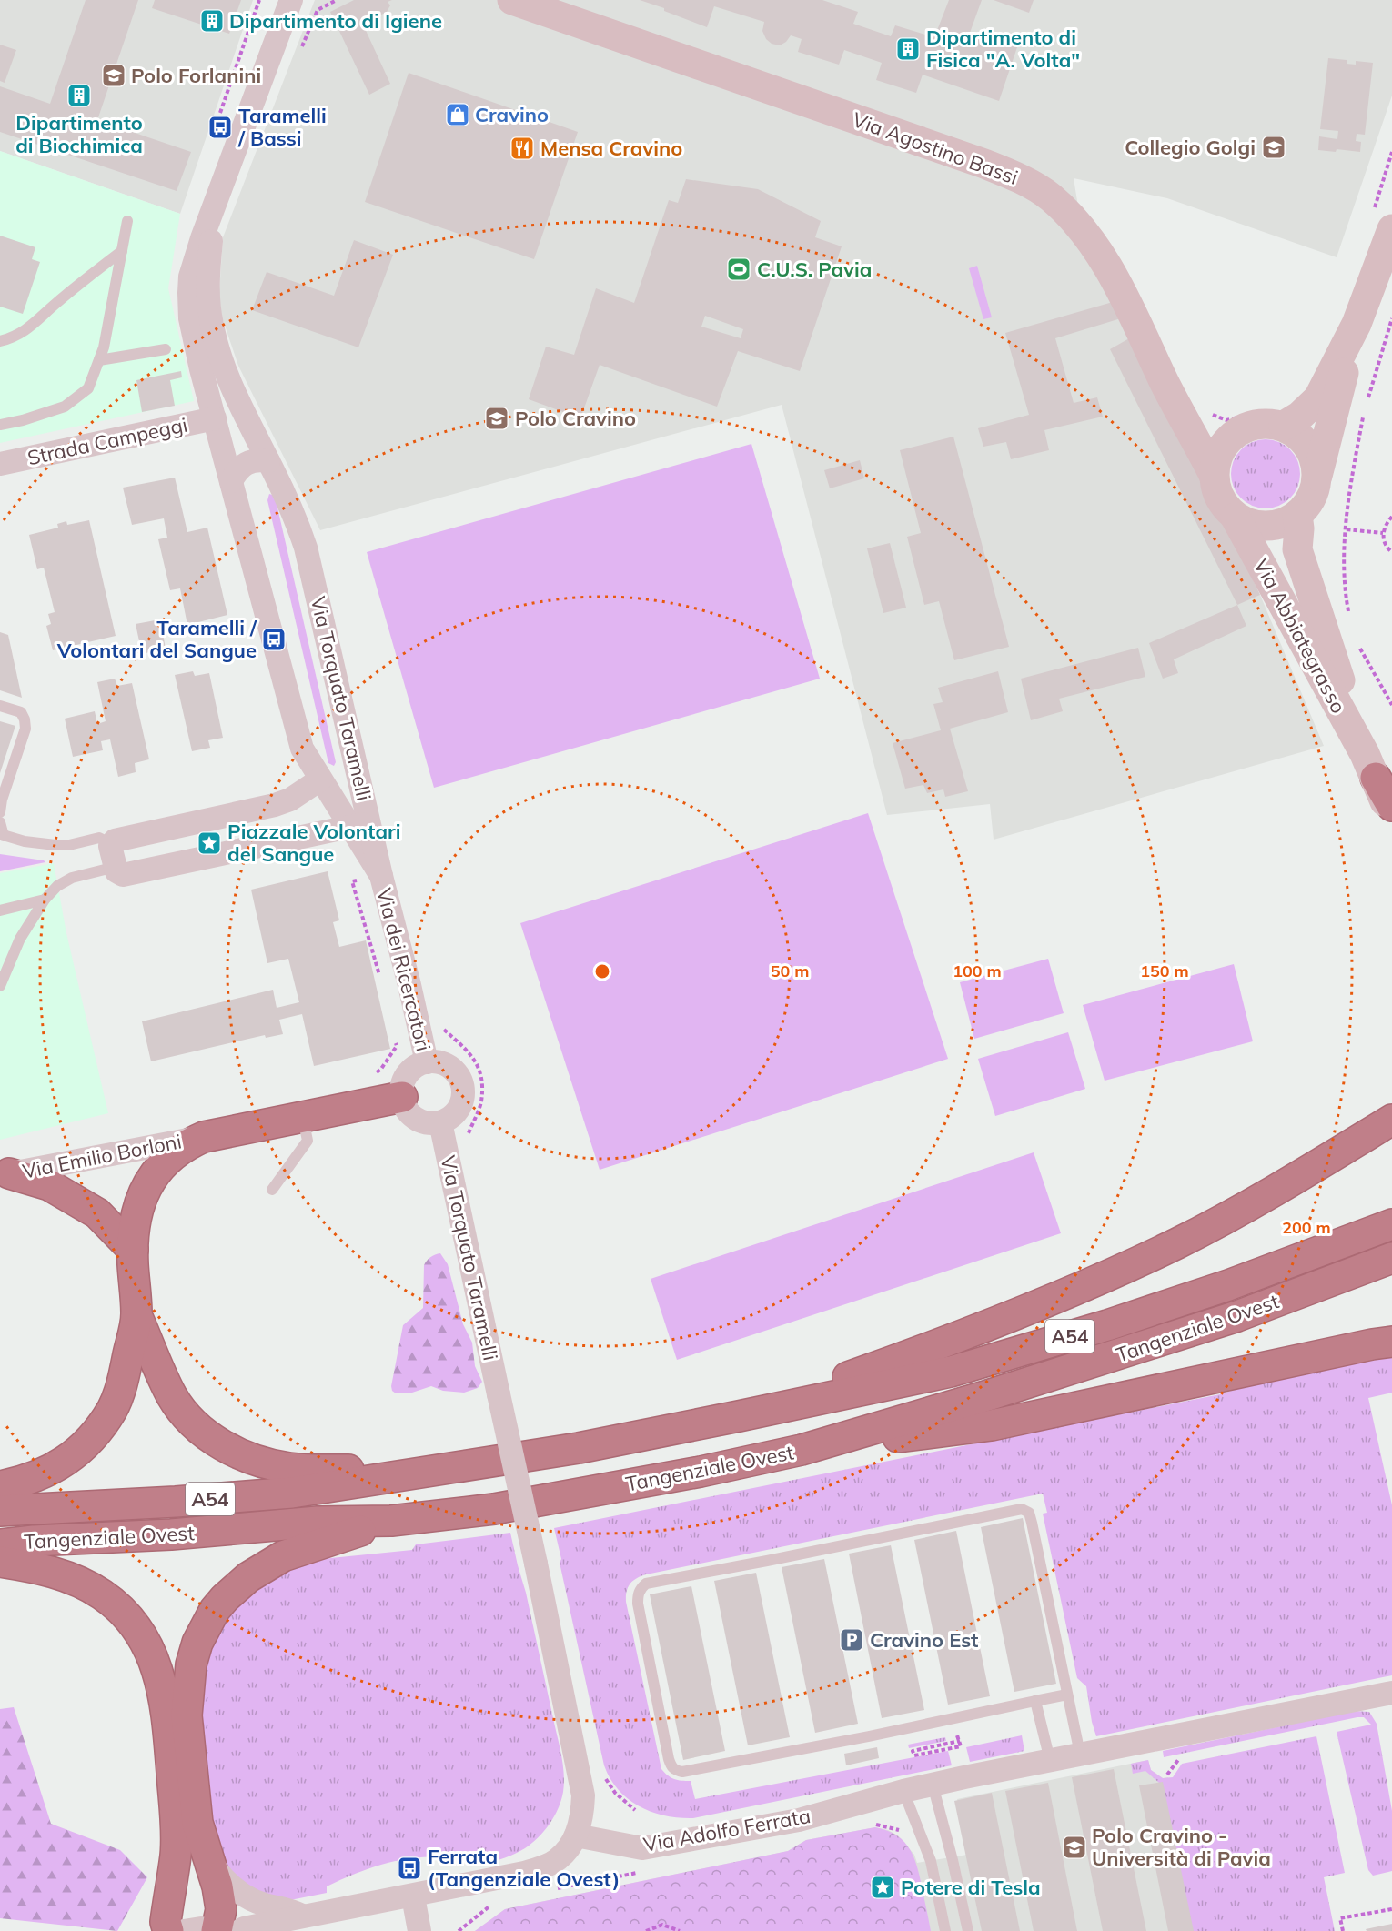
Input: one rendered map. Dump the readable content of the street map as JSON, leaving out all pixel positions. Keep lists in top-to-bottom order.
{
  "streets": {
    "highway": ["Tangenziale Ovest", "A54"],
    "main road": ["Via Agostino Bassi", "Via Abbiategrasso"],
    "street": [
      "Strada Campeggi",
      "Via Torquato Taramelli",
      "Via dei Ricercatori",
      "Via Emilio Borloni",
      "Via Adolfo Ferrata"
    ]
  },
  "crossings": [
    ["Via Agostino Bassi", "Via Abbiategrasso"],
    ["Strada Campeggi", "Via Torquato Taramelli"],
    ["Via Torquato Taramelli", "Via dei Ricercatori"],
    ["Via Torquato Taramelli", "Via Adolfo Ferrata"]
  ],
  "places": {
    "building": ["Dipartimento di Igiene", "Dipartimento di Fisica \"A. Volta\"", "Dipartimento di Biochimica"],
    "school or university": [
      "Polo Forlanini",
      "Collegio Golgi",
      "Polo Cravino",
      "Polo Cravino - Università di Pavia"
    ],
    "shop": ["Cravino"],
    "bus stop": ["Taramelli / Bassi", "Taramelli / Volontari del Sangue", "Ferrata (Tangenziale Ovest)"],
    "restaurant": ["Mensa Cravino"],
    "sports": ["C.U.S. Pavia"],
    "place": ["Piazzale Volontari del Sangue", "Potere di Tesla"],
    "parking": ["Cravino Est"]
  },
  "rings": [
    "50 m",
    "100 m",
    "150 m",
    "200 m"
  ]
}
